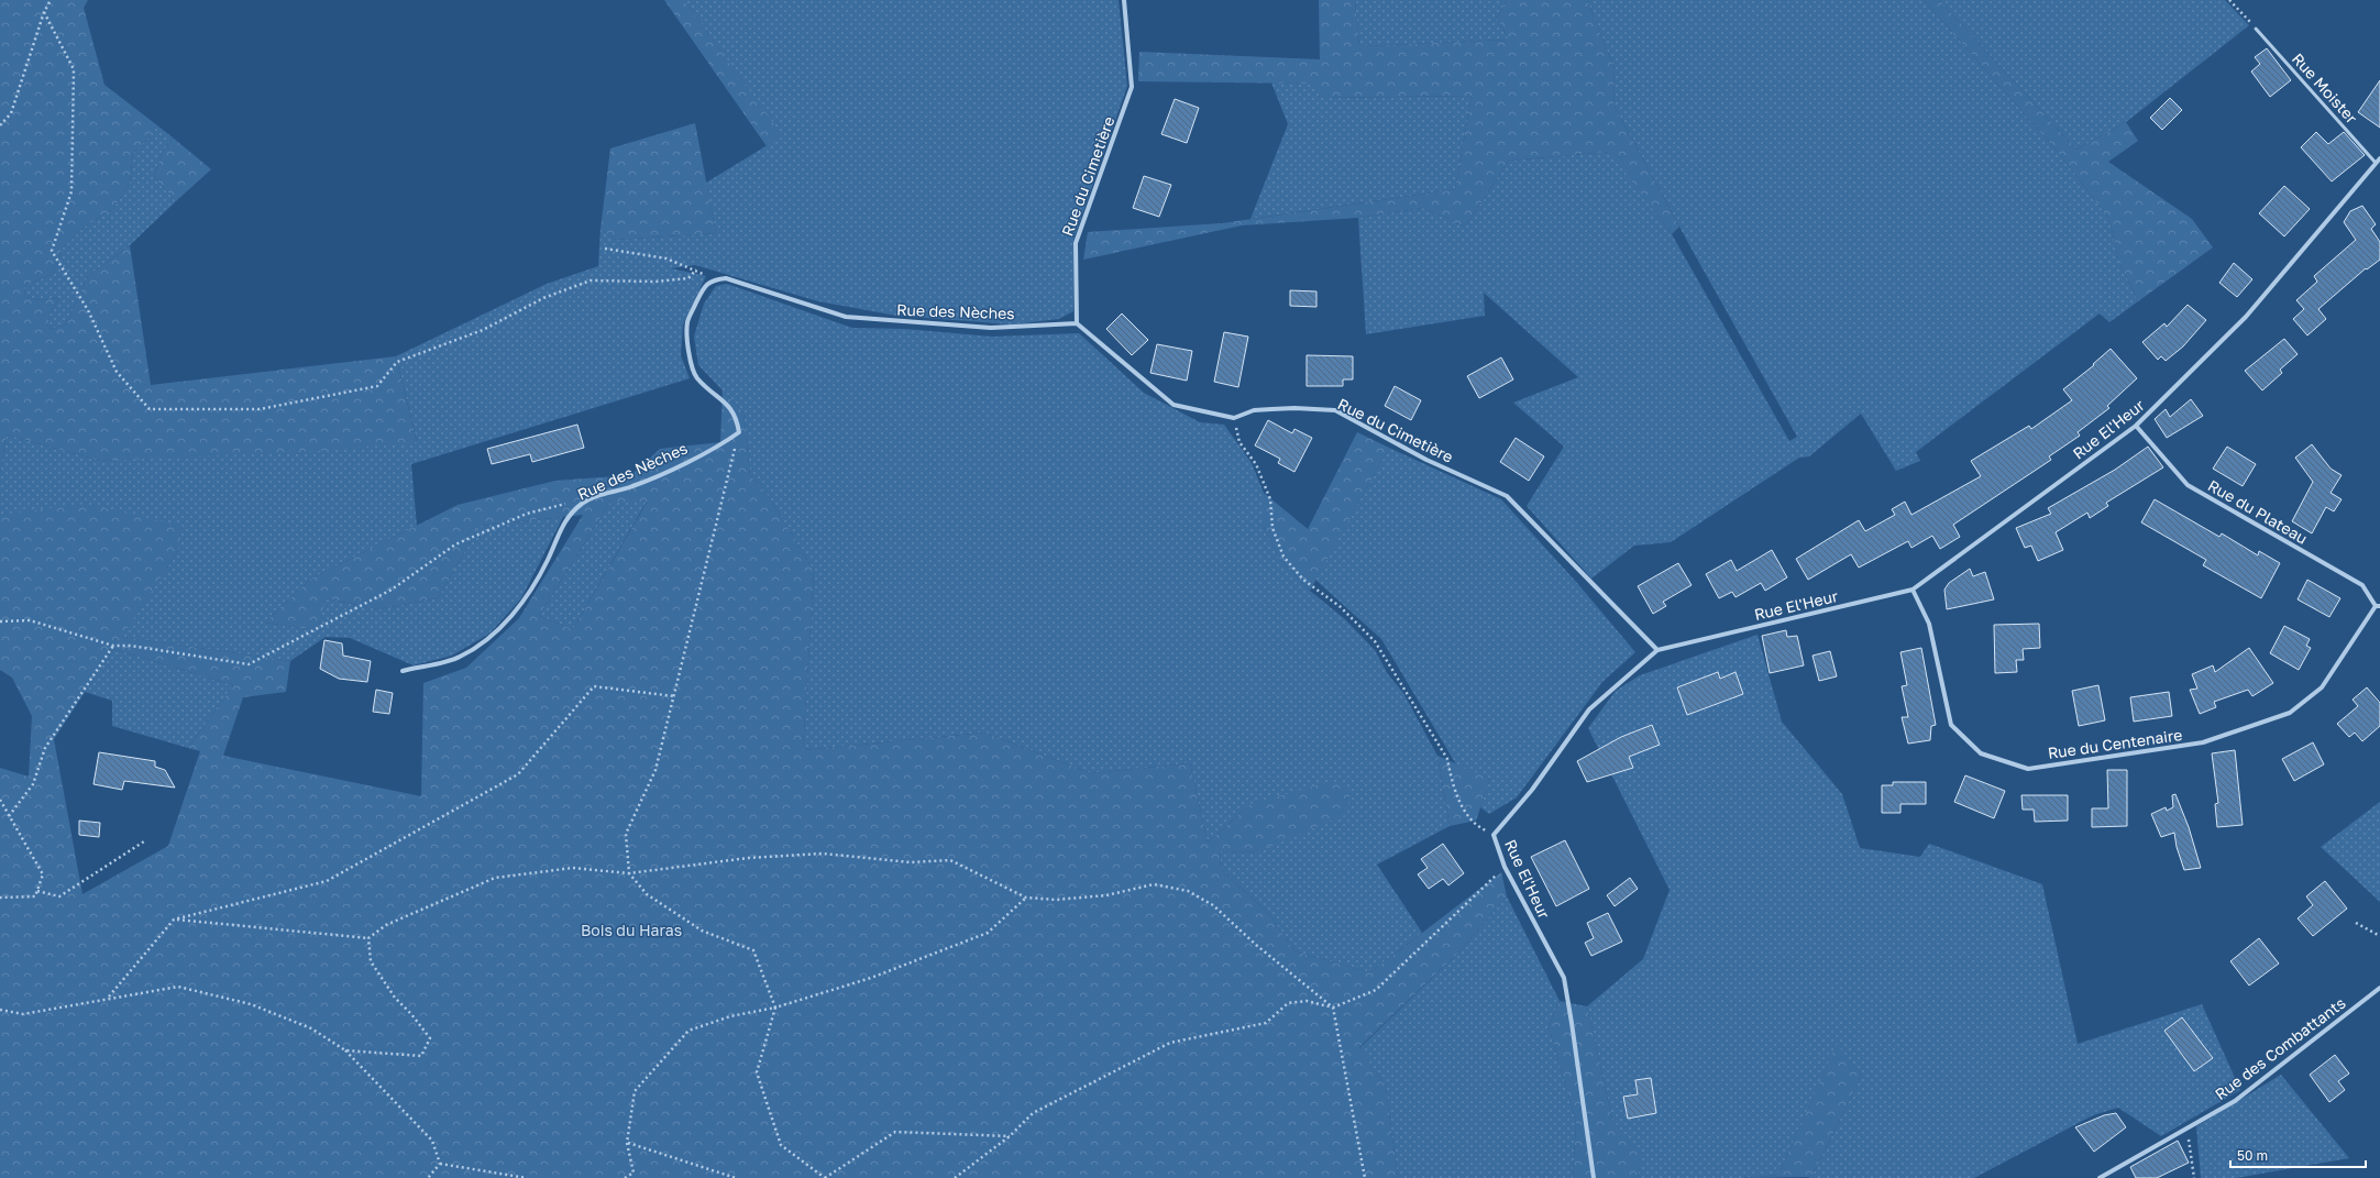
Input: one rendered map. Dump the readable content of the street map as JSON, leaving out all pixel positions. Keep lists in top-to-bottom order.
{
  "streets": {
    "street": [
      "Rue du Cimetière",
      "Rue des Nèches",
      "Rue El'Heur",
      "Rue du Plateau",
      "Rue du Centenaire",
      "Rue des Combattants"
    ],
    "lane": ["Rue Moister"]
  },
  "crossings": [
    ["Rue Moister", "Rue El'Heur"],
    ["Rue du Cimetière", "Rue des Nèches"],
    ["Rue du Cimetière", "Rue El'Heur"],
    ["Rue El'Heur", "Rue du Plateau"],
    ["Rue El'Heur", "Rue du Centenaire"],
    ["Rue du Plateau", "Rue du Centenaire"]
  ],
  "parks": ["Bois du Haras"],
  "scale_bar": "50 m"
}
